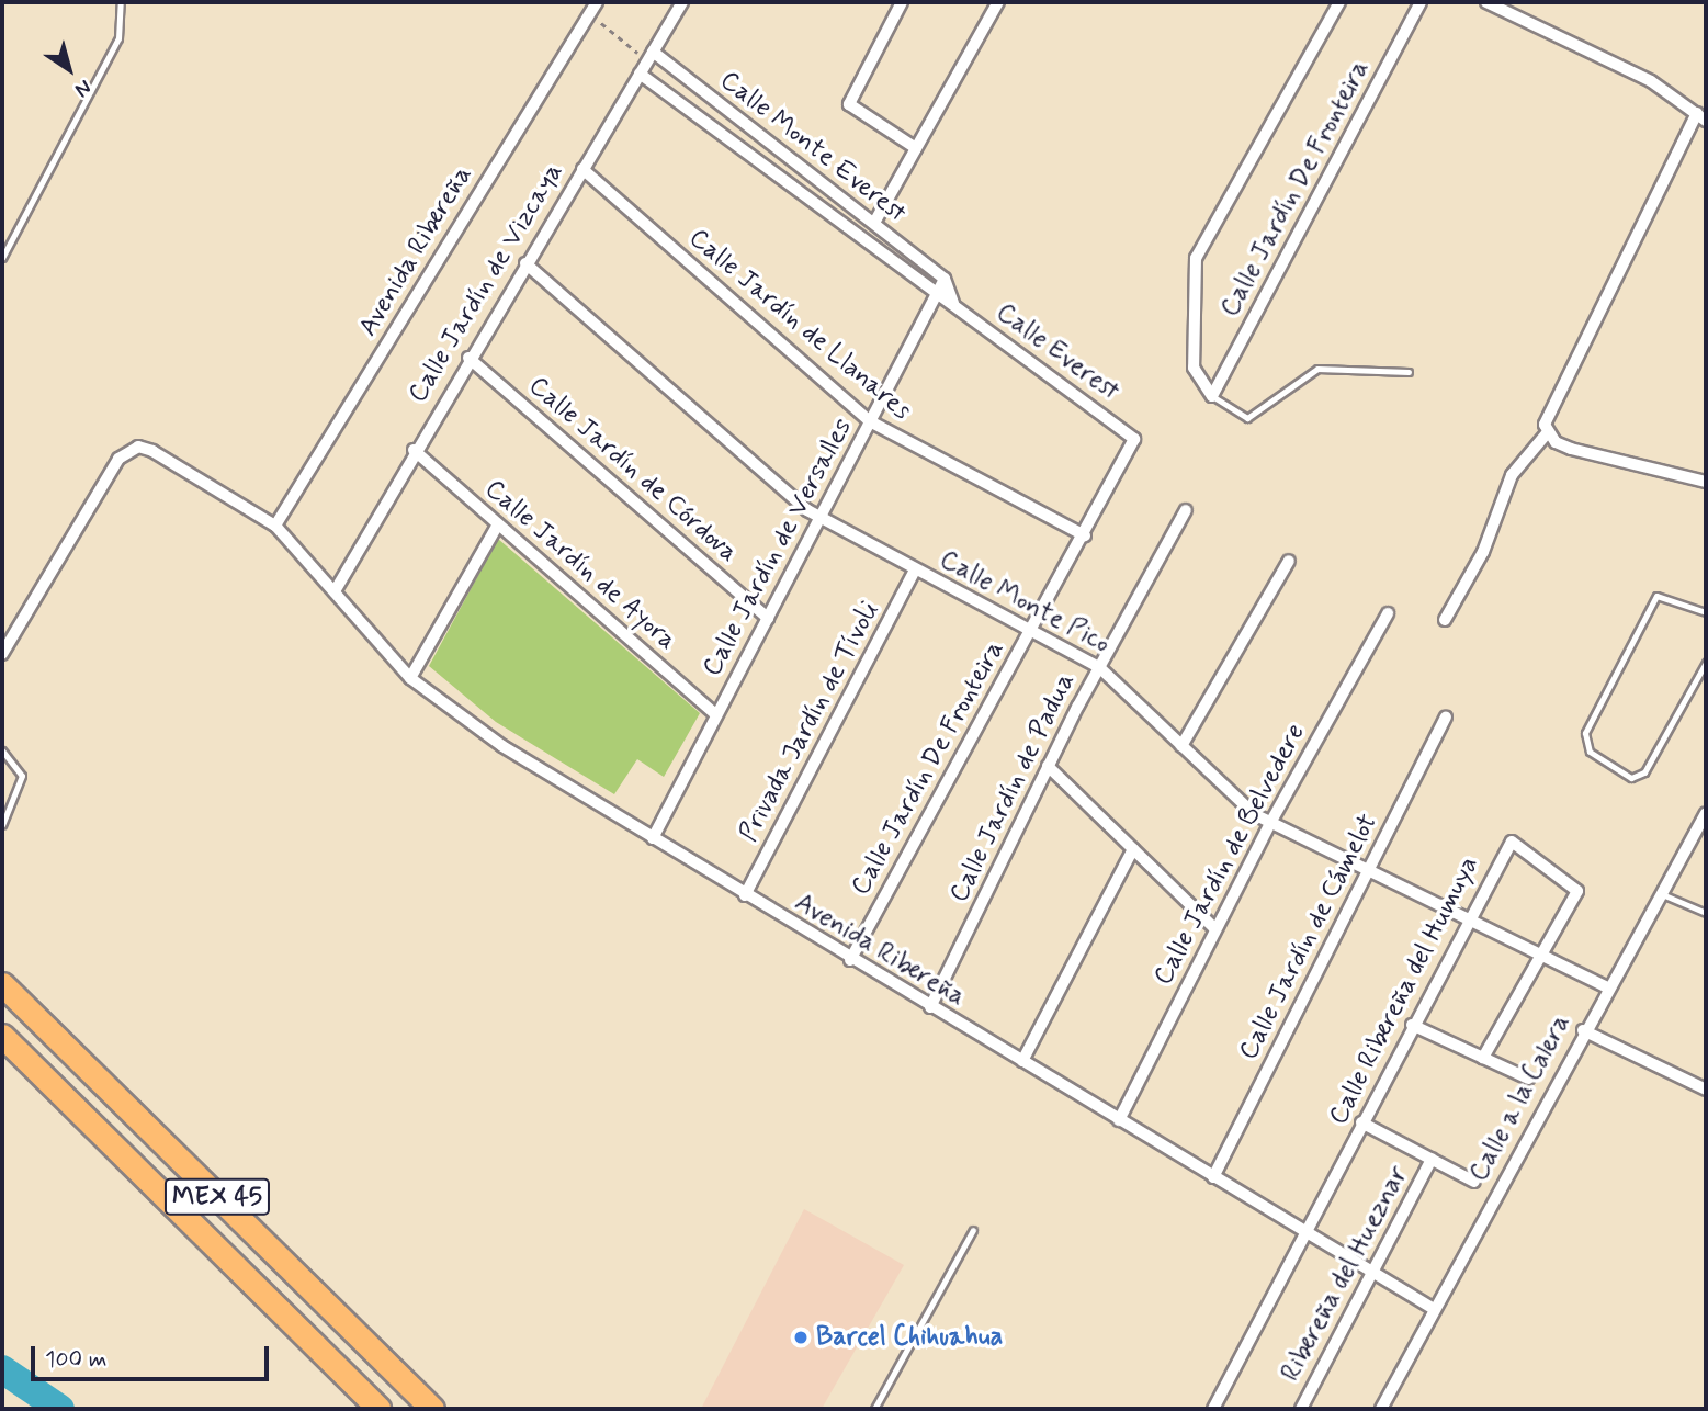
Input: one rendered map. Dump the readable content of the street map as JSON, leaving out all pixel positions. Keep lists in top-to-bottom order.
{
  "streets": {
    "highway": ["MEX 45"],
    "street": [
      "Calle Monte Everest",
      "Calle Jardín De Fronteira",
      "Avenida Ribereña",
      "Calle Jardín de Vizcaya",
      "Calle Jardín de Llanares",
      "Calle Everest",
      "Calle Jardín de Córdova",
      "Calle Jardín de Versalles",
      "Calle Jardín de Ayora",
      "Calle Monte Pico",
      "Privada Jardín de Tívoli",
      "Calle Jardín de Padua",
      "Calle Jardín de Belvedere",
      "Calle Jardín de Cámelot",
      "Calle Ribereña del Humuya",
      "Calle a la Calera",
      "Ribereña del Hueznar"
    ]
  },
  "crossings": [
    ["Calle Monte Everest", "Calle Jardín de Vizcaya"],
    ["Calle Monte Everest", "Calle Everest"],
    ["Calle Monte Everest", "Calle Jardín de Versalles"],
    ["Calle Jardín De Fronteira", "Avenida Ribereña"],
    ["Calle Jardín De Fronteira", "Calle Jardín de Llanares"],
    ["Calle Jardín De Fronteira", "Calle Everest"],
    ["Calle Jardín De Fronteira", "Calle Monte Pico"],
    ["Avenida Ribereña", "Calle Jardín de Vizcaya"],
    ["Avenida Ribereña", "Calle Jardín de Versalles"],
    ["Avenida Ribereña", "Privada Jardín de Tívoli"],
    ["Avenida Ribereña", "Calle Jardín de Padua"],
    ["Avenida Ribereña", "Calle Jardín de Belvedere"],
    ["Avenida Ribereña", "Calle Jardín de Cámelot"],
    ["Avenida Ribereña", "Calle Ribereña del Humuya"],
    ["Avenida Ribereña", "Calle a la Calera"],
    ["Avenida Ribereña", "Ribereña del Hueznar"],
    ["Calle Jardín de Vizcaya", "Calle Jardín de Llanares"],
    ["Calle Jardín de Vizcaya", "Calle Jardín de Córdova"],
    ["Calle Jardín de Vizcaya", "Calle Jardín de Ayora"],
    ["Calle Jardín de Vizcaya", "Calle Monte Pico"],
    ["Calle Jardín de Llanares", "Calle Jardín de Versalles"],
    ["Calle Everest", "Calle Jardín de Versalles"],
    ["Calle Jardín de Córdova", "Calle Jardín de Versalles"],
    ["Calle Jardín de Versalles", "Calle Jardín de Ayora"],
    ["Calle Jardín de Versalles", "Calle Monte Pico"],
    ["Calle Monte Pico", "Privada Jardín de Tívoli"],
    ["Calle Monte Pico", "Calle Jardín de Padua"],
    ["Calle Monte Pico", "Calle Jardín de Belvedere"],
    ["Calle Monte Pico", "Calle Jardín de Cámelot"],
    ["Calle Monte Pico", "Calle Ribereña del Humuya"],
    ["Calle Monte Pico", "Calle a la Calera"]
  ],
  "places": ["Barcel Chihuahua"],
  "scale_bar": "100 m",
  "north": "bottom right"
}
